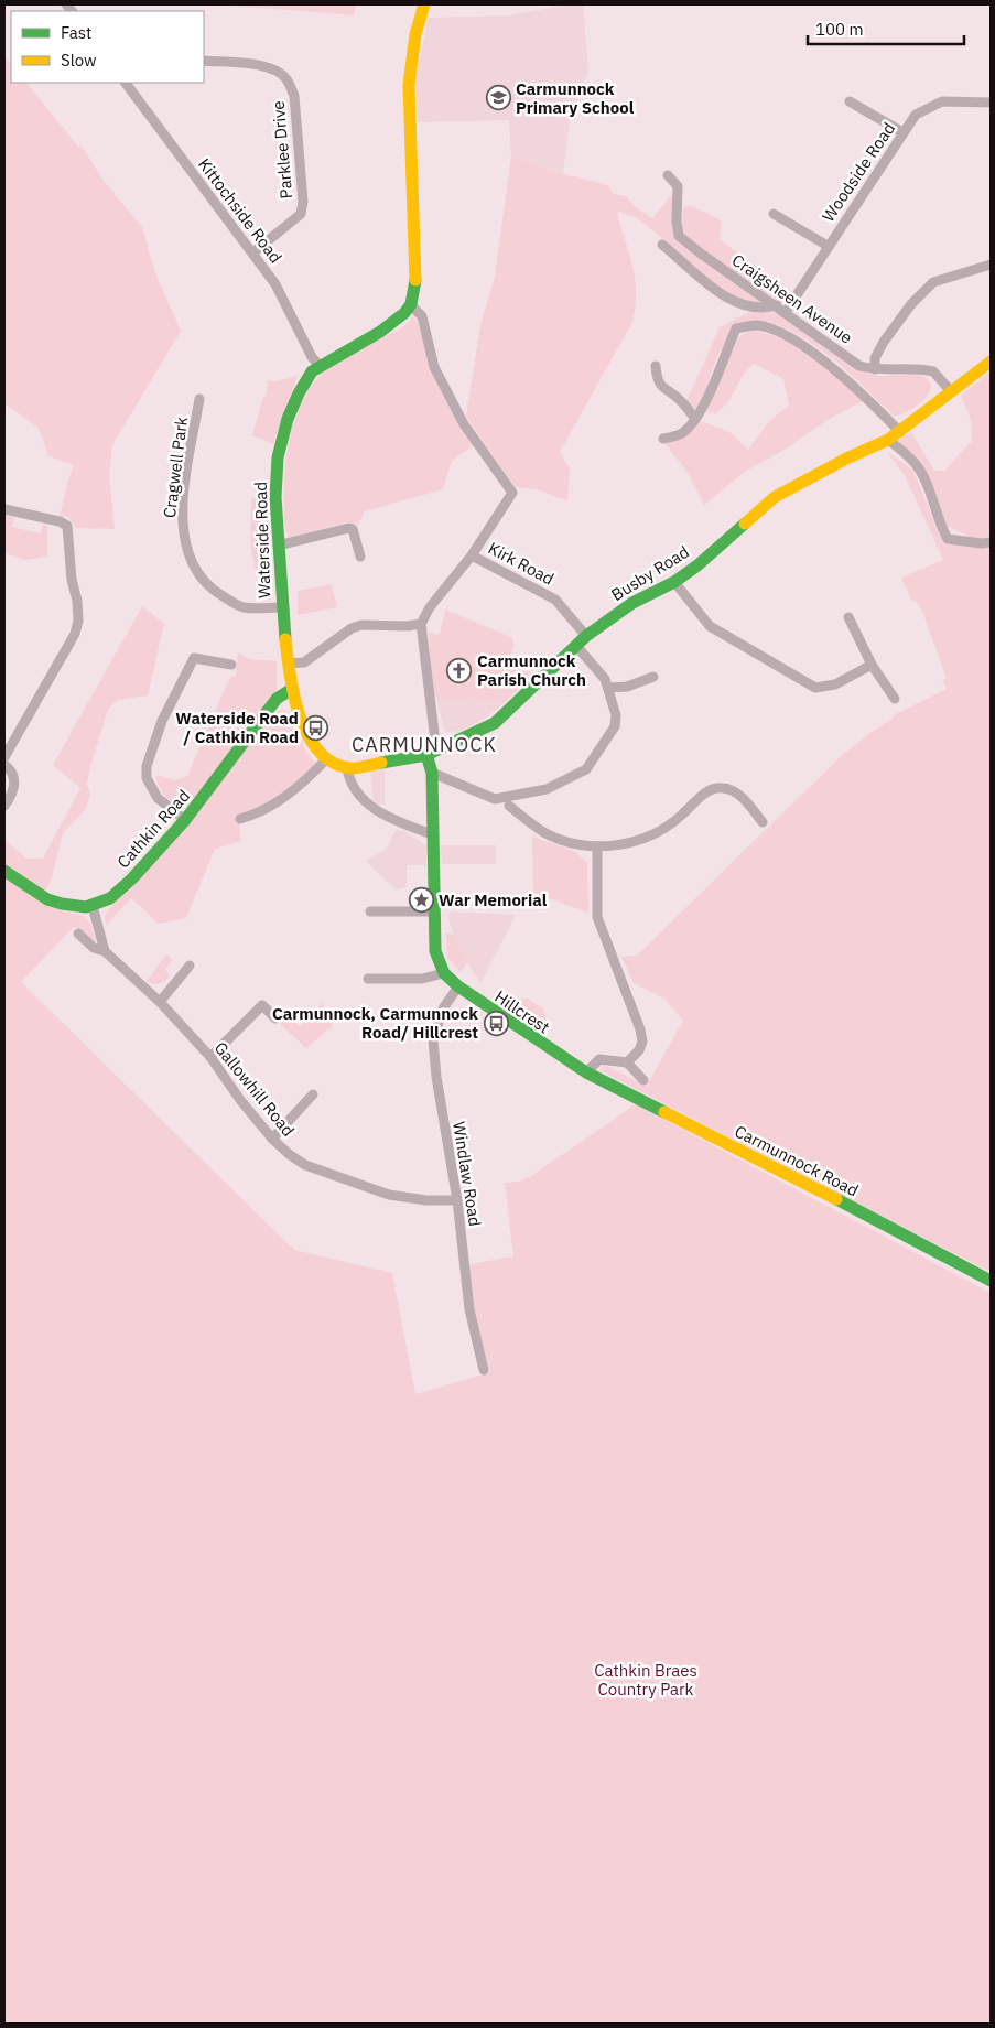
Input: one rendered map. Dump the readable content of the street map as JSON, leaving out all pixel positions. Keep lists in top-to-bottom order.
{
  "streets": {
    "street": [
      "Parklee Drive",
      "Woodside Road",
      "Kittochside Road",
      "Craigsheen Avenue",
      "Cragwell Park",
      "Waterside Road",
      "Kirk Road",
      "Busby Road",
      "Cathkin Road",
      "Hillcrest",
      "Gallowhill Road",
      "Carmunnock Road",
      "Windlaw Road"
    ]
  },
  "crossings": [
    ["Parklee Drive", "Kittochside Road"],
    ["Woodside Road", "Craigsheen Avenue"],
    ["Kittochside Road", "Waterside Road"],
    ["Craigsheen Avenue", "Busby Road"],
    ["Cragwell Park", "Waterside Road"],
    ["Waterside Road", "Busby Road"],
    ["Waterside Road", "Cathkin Road"],
    ["Kirk Road", "Busby Road"],
    ["Hillcrest", "Carmunnock Road"],
    ["Hillcrest", "Windlaw Road"],
    ["Gallowhill Road", "Windlaw Road"]
  ],
  "districts": ["CARMUNNOCK"],
  "parks": ["Cathkin Braes Country Park"],
  "places": {
    "school or university": ["Carmunnock Primary School"],
    "church": ["Carmunnock Parish Church"],
    "bus stop": ["Waterside Road / Cathkin Road", "Carmunnock, Carmunnock Road/ Hillcrest"],
    "place": ["War Memorial"]
  },
  "legend": ["Fast", "Slow"],
  "scale_bar": "100 m"
}
